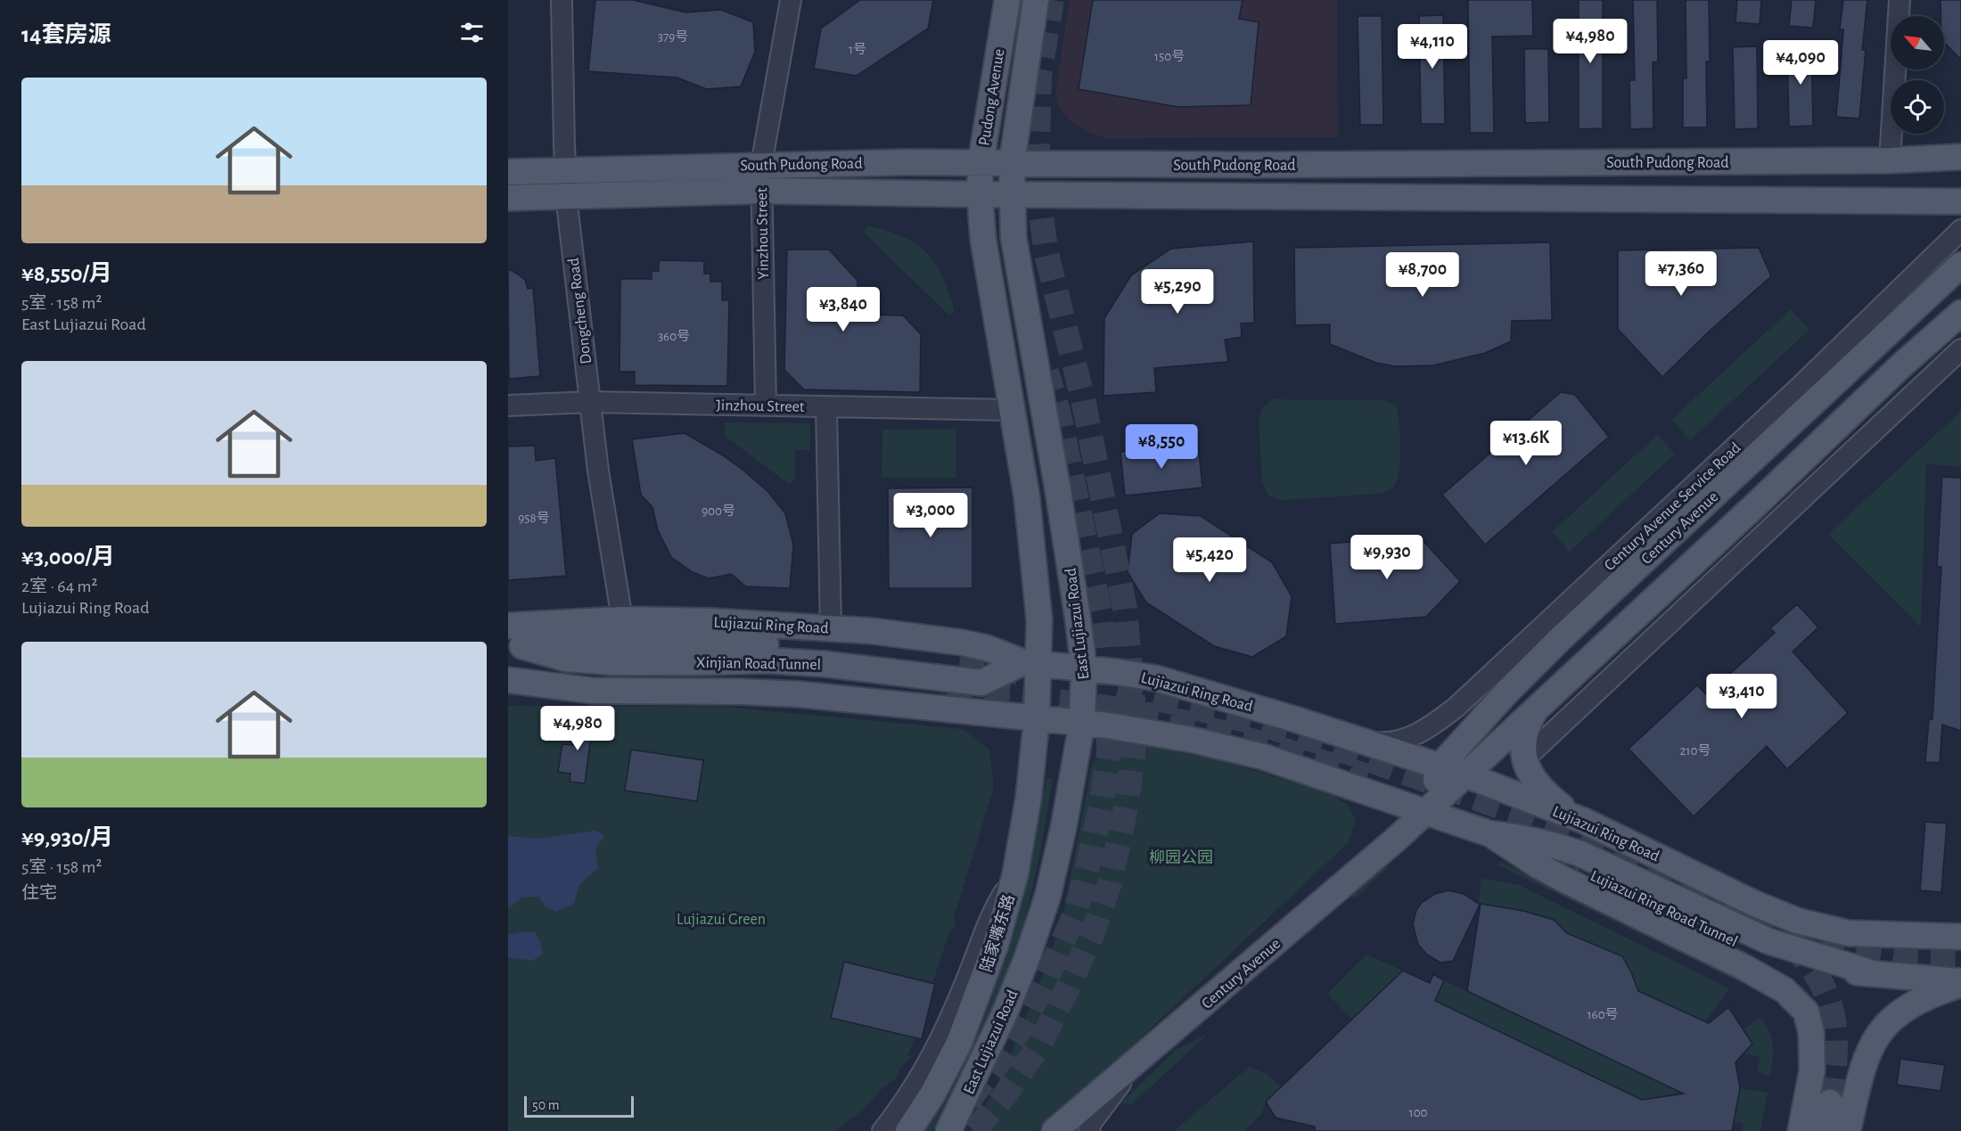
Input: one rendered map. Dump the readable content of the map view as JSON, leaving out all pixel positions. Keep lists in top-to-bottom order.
{
  "streets": {
    "main road": [
      "Pudong Avenue",
      "South Pudong Road",
      "Century Avenue",
      "East Lujiazui Road",
      "Lujiazui Ring Road",
      "Xinjian Road Tunnel",
      "Lujiazui Ring Road Tunnel",
      "陆家嘴东路"
    ],
    "street": [
      "Yinzhou Street",
      "Dongcheng Road",
      "Jinzhou Street",
      "Century Avenue Service Road"
    ]
  },
  "crossings": [
    ["Pudong Avenue", "South Pudong Road"],
    ["Pudong Avenue", "East Lujiazui Road"],
    ["South Pudong Road", "Yinzhou Street"],
    ["South Pudong Road", "Dongcheng Road"],
    ["South Pudong Road", "East Lujiazui Road"],
    ["Yinzhou Street", "Jinzhou Street"],
    ["Dongcheng Road", "Jinzhou Street"],
    ["Dongcheng Road", "Lujiazui Ring Road"],
    ["Century Avenue Service Road", "Lujiazui Ring Road"],
    ["Century Avenue", "Lujiazui Ring Road"],
    ["East Lujiazui Road", "Lujiazui Ring Road"],
    ["Lujiazui Ring Road", "Xinjian Road Tunnel"],
    ["Lujiazui Ring Road", "Lujiazui Ring Road Tunnel"],
    ["Lujiazui Ring Road", "陆家嘴东路"]
  ],
  "parks": ["柳园公园", "Lujiazui Green"],
  "house_numbers": [
    "379号",
    "1号",
    "150号",
    "360号",
    "900号",
    "958号",
    "210号",
    "160号",
    "100"
  ],
  "scale_bar": "50 m",
  "north": "top left",
  "page": {
    "heading": "14套房源",
    "price": [
      "¥4,980",
      "¥4,110",
      "¥4,090",
      "¥7,360",
      "¥8,700",
      "¥5,290",
      "¥3,840",
      "¥13.6K",
      "¥8,550",
      "¥3,000",
      "¥9,930",
      "¥5,420",
      "¥3,410",
      "¥4,980"
    ],
    "list": [
      {
        "name": "¥8,550/月",
        "note": "5室 · 158 m² · East Lujiazui Road"
      },
      {
        "name": "¥3,000/月",
        "note": "2室 · 64 m² · Lujiazui Ring Road"
      },
      {
        "name": "¥9,930/月",
        "note": "5室 · 158 m² · 住宅"
      }
    ],
    "scale": "50 m"
  }
}
